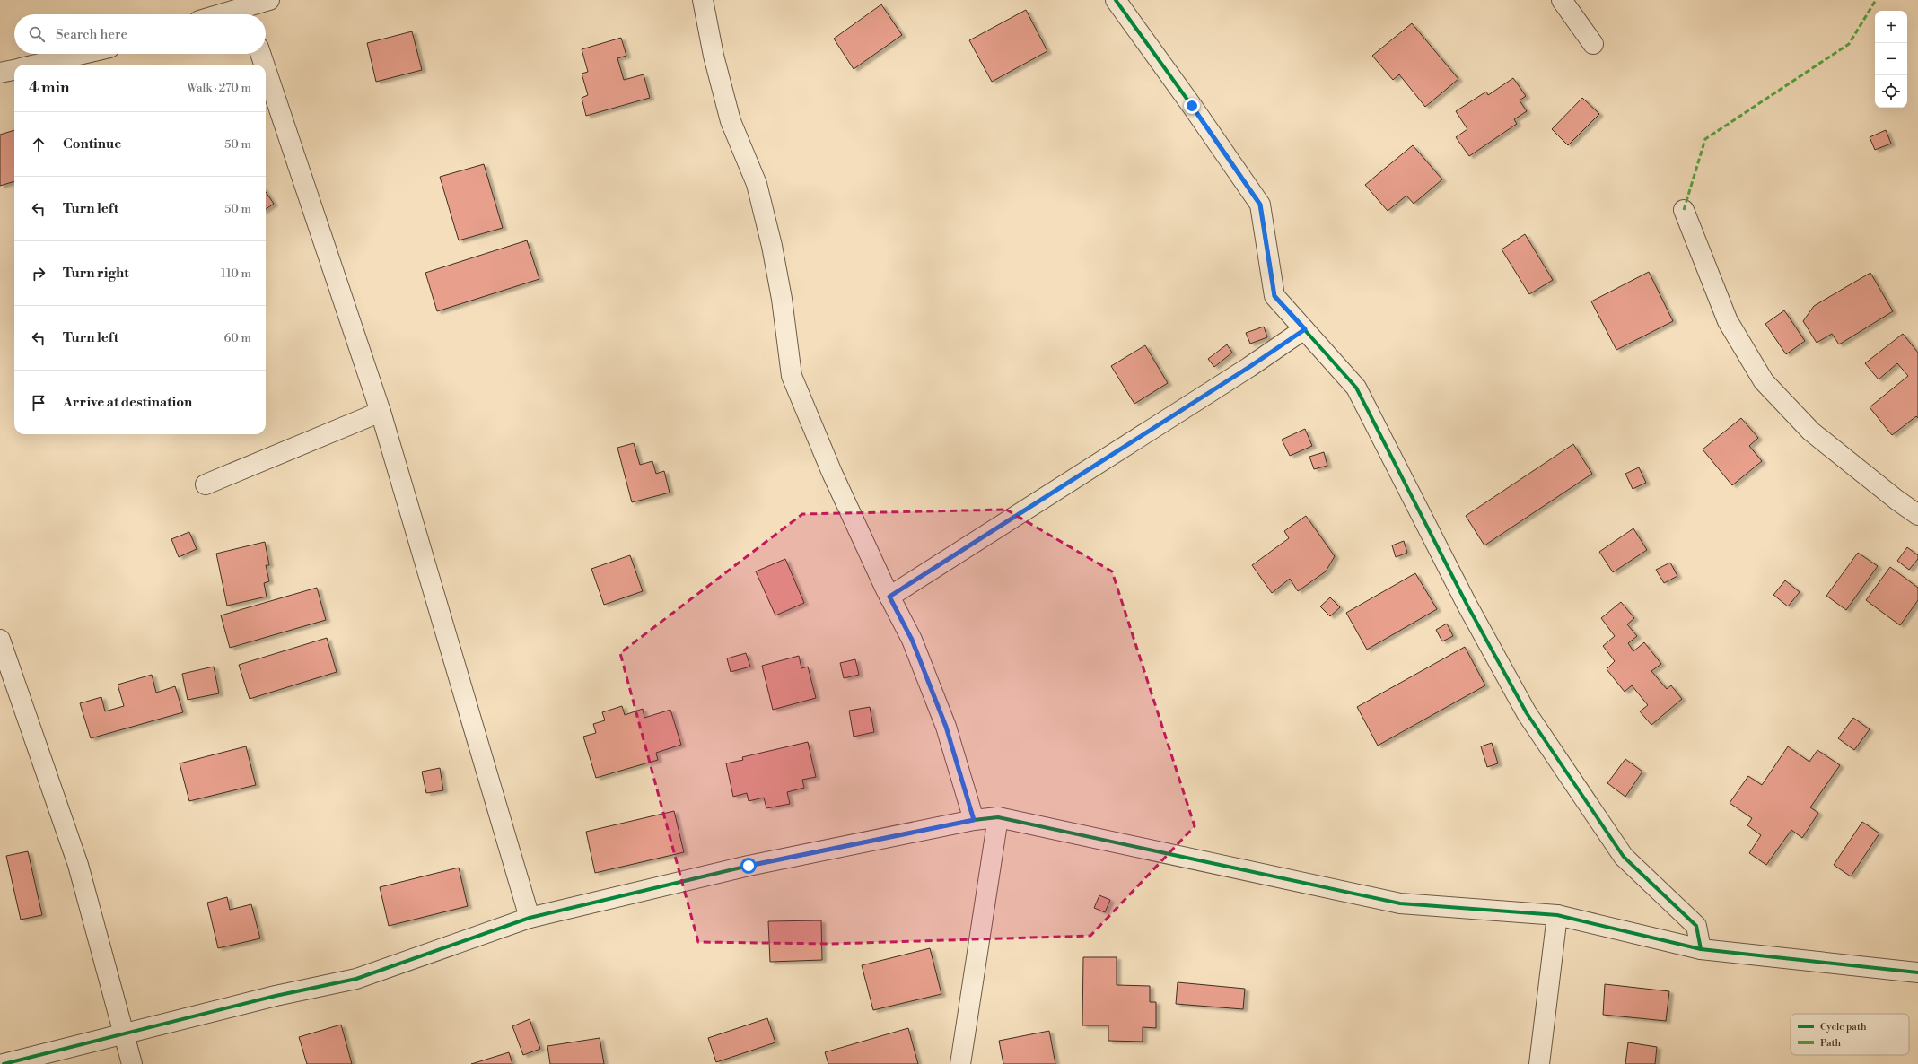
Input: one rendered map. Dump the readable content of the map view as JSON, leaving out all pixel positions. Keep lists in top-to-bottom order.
{
  "legend": ["Cycle path", "Path"],
  "page": {
    "map_buttons": ["+", "−"],
    "search": "Search here",
    "heading": ["4 min", "Walk · 270 m"],
    "list": [
      ["Continue", "50 m"],
      ["Turn left", "50 m"],
      ["Turn right", "110 m"],
      ["Turn left", "60 m"],
      "Arrive at destination"
    ]
  }
}
